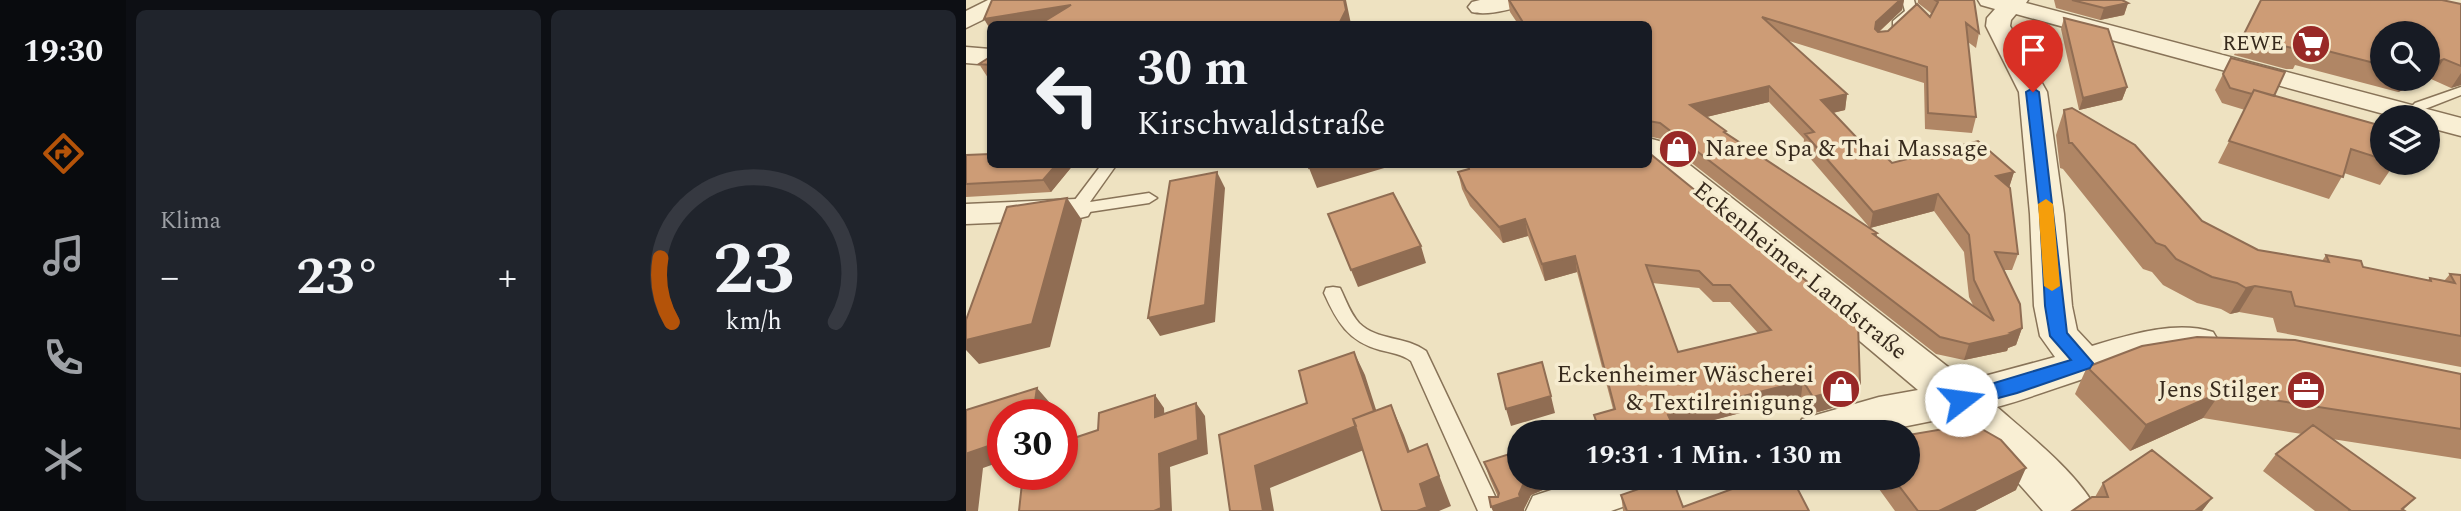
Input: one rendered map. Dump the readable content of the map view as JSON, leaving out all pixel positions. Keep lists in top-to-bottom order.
{
  "streets": {
    "street": ["Eckenheimer Landstraße"]
  },
  "places": {
    "supermarket": ["REWE"],
    "shop": ["Naree Spa & Thai Massage", "Eckenheimer Wäscherei & Textilreinigung"],
    "office": ["Jens Stilger"]
  },
  "page": {
    "tabs": "19:30",
    "tile": "Klima",
    "turn": ["30 m", "Kirschwaldstraße"],
    "heat": ["−", "23°", "+"],
    "limit": "30",
    "trip": "19:31 · 1 Min. · 130 m",
    "gauge": ["23", "km/h"]
  }
}
